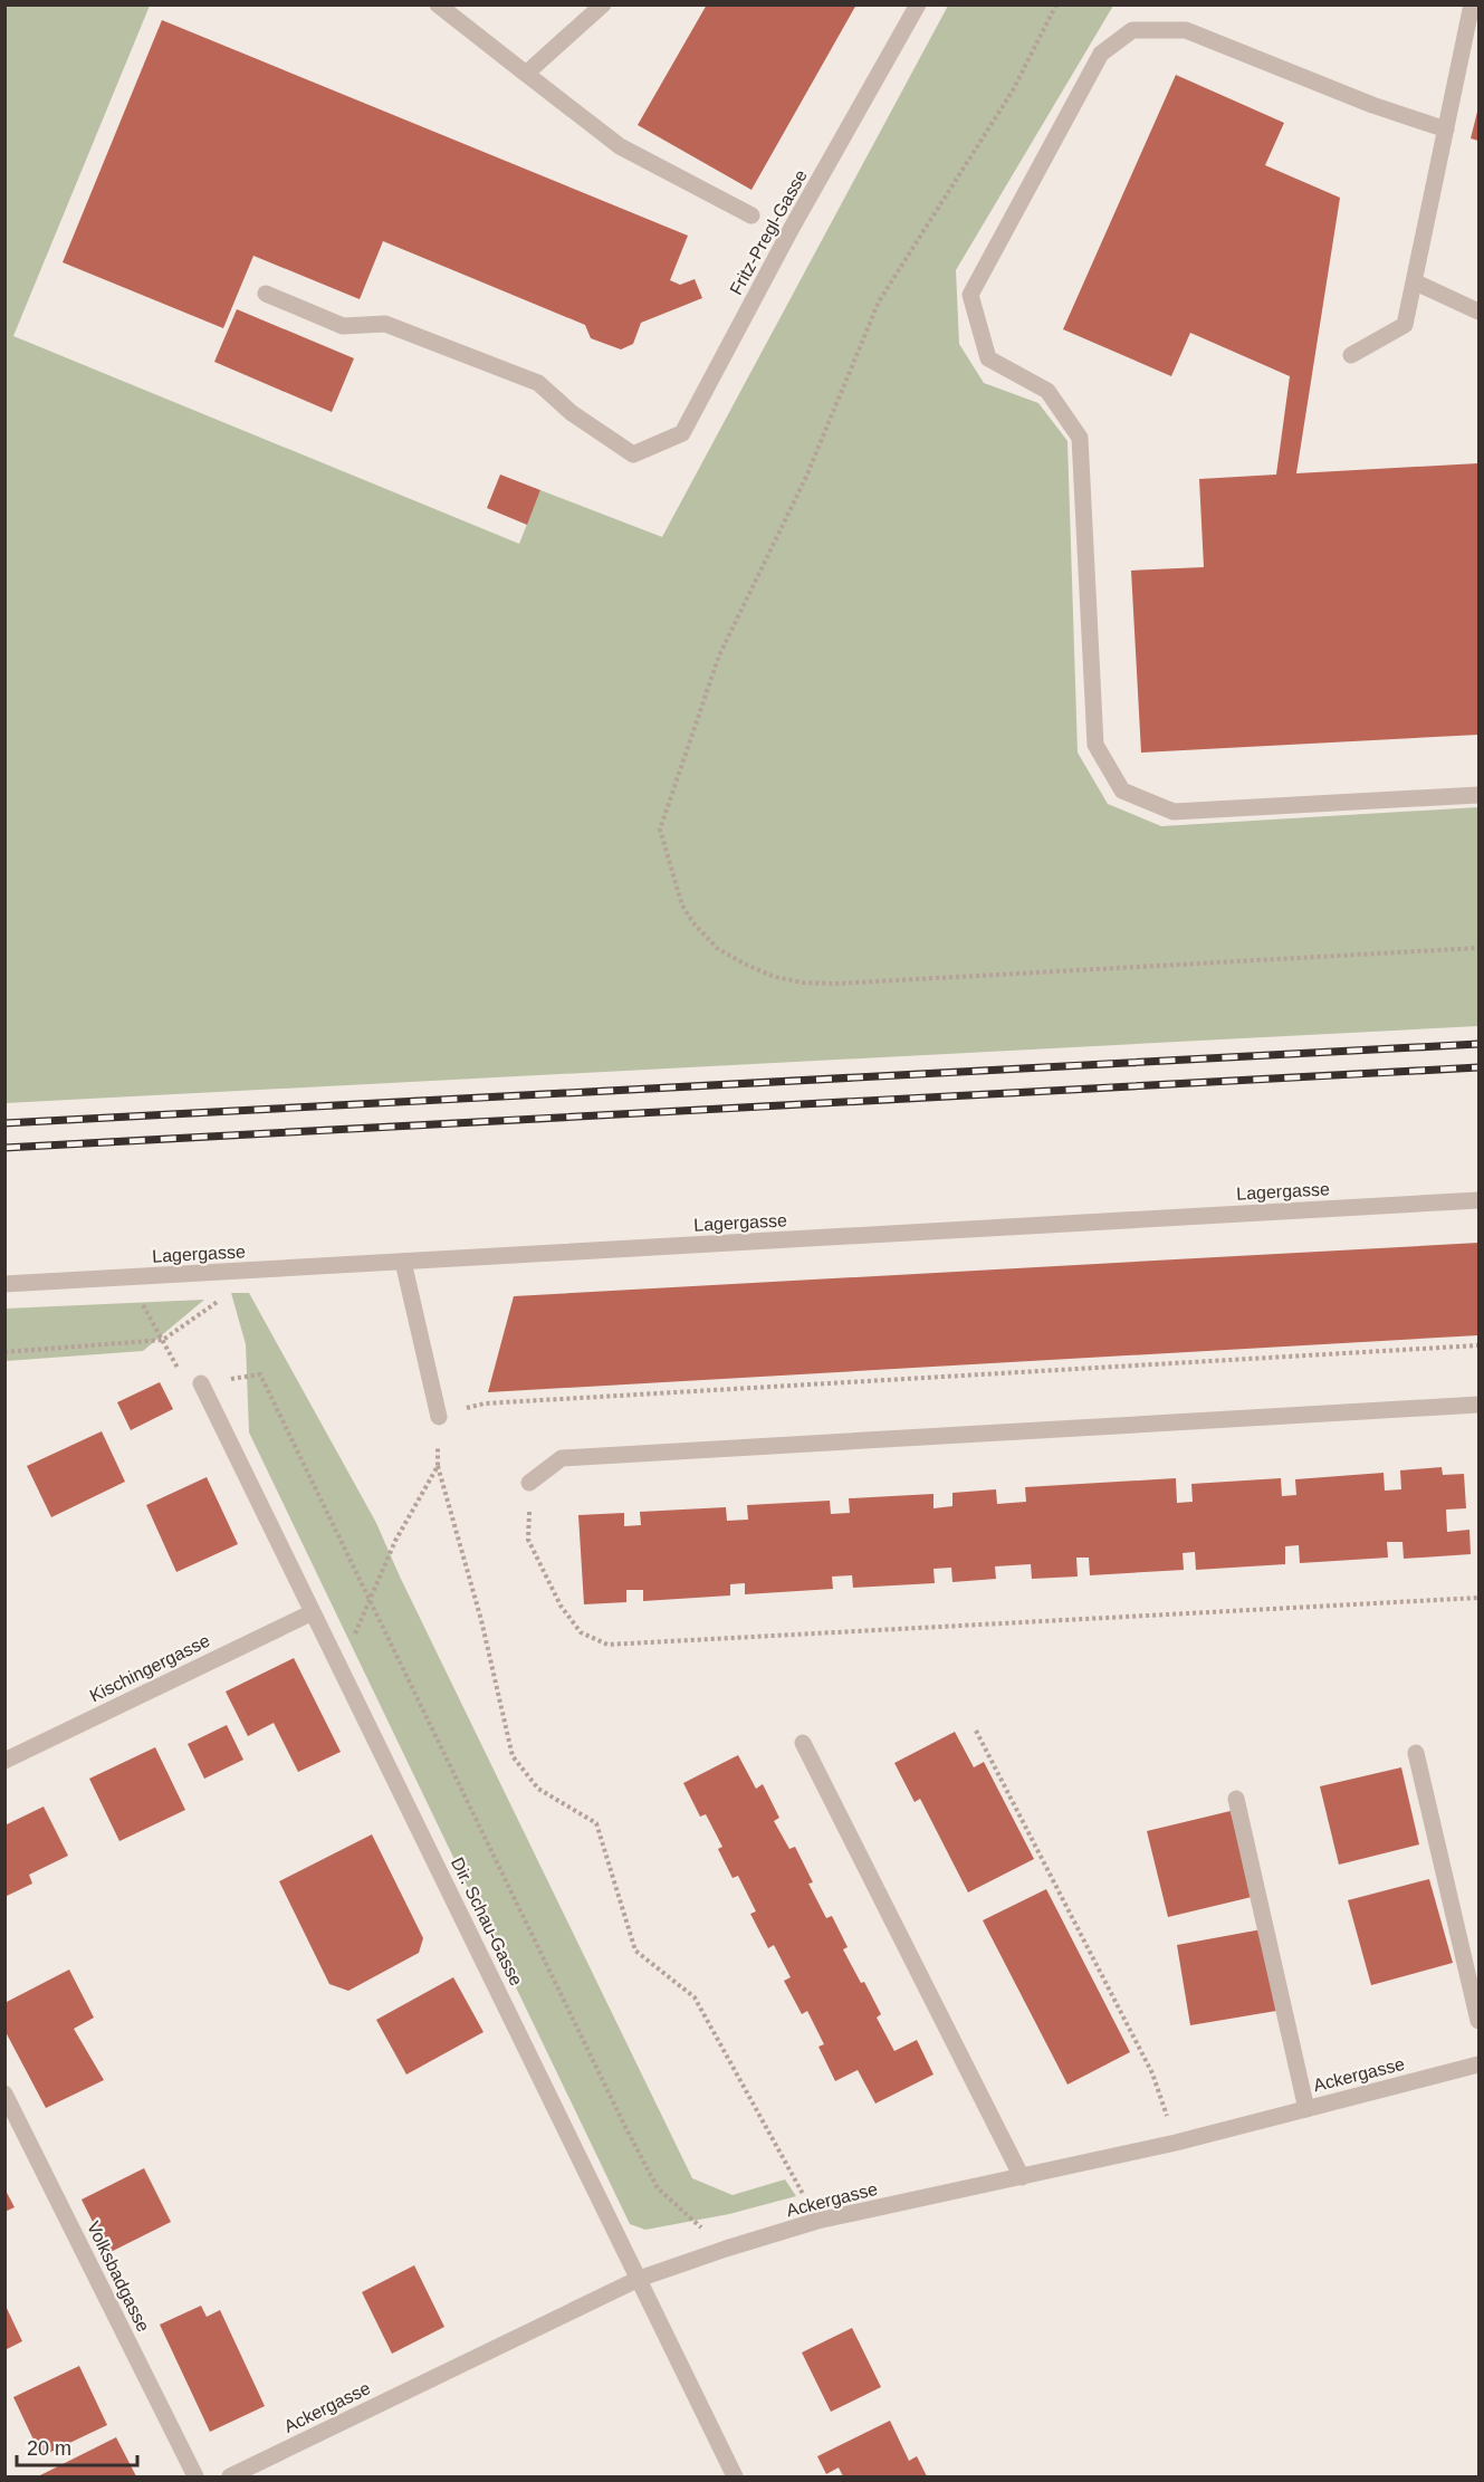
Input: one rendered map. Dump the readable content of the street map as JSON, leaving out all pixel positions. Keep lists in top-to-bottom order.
{
  "streets": {
    "street": [
      "Fritz-Pregl-Gasse",
      "Lagergasse",
      "Kischingergasse",
      "Dir. Schau-Gasse",
      "Ackergasse",
      "Volksbadgasse"
    ]
  },
  "crossings": [
    ["Kischingergasse", "Dir. Schau-Gasse"],
    ["Dir. Schau-Gasse", "Ackergasse"]
  ],
  "scale_bar": "20 m"
}
